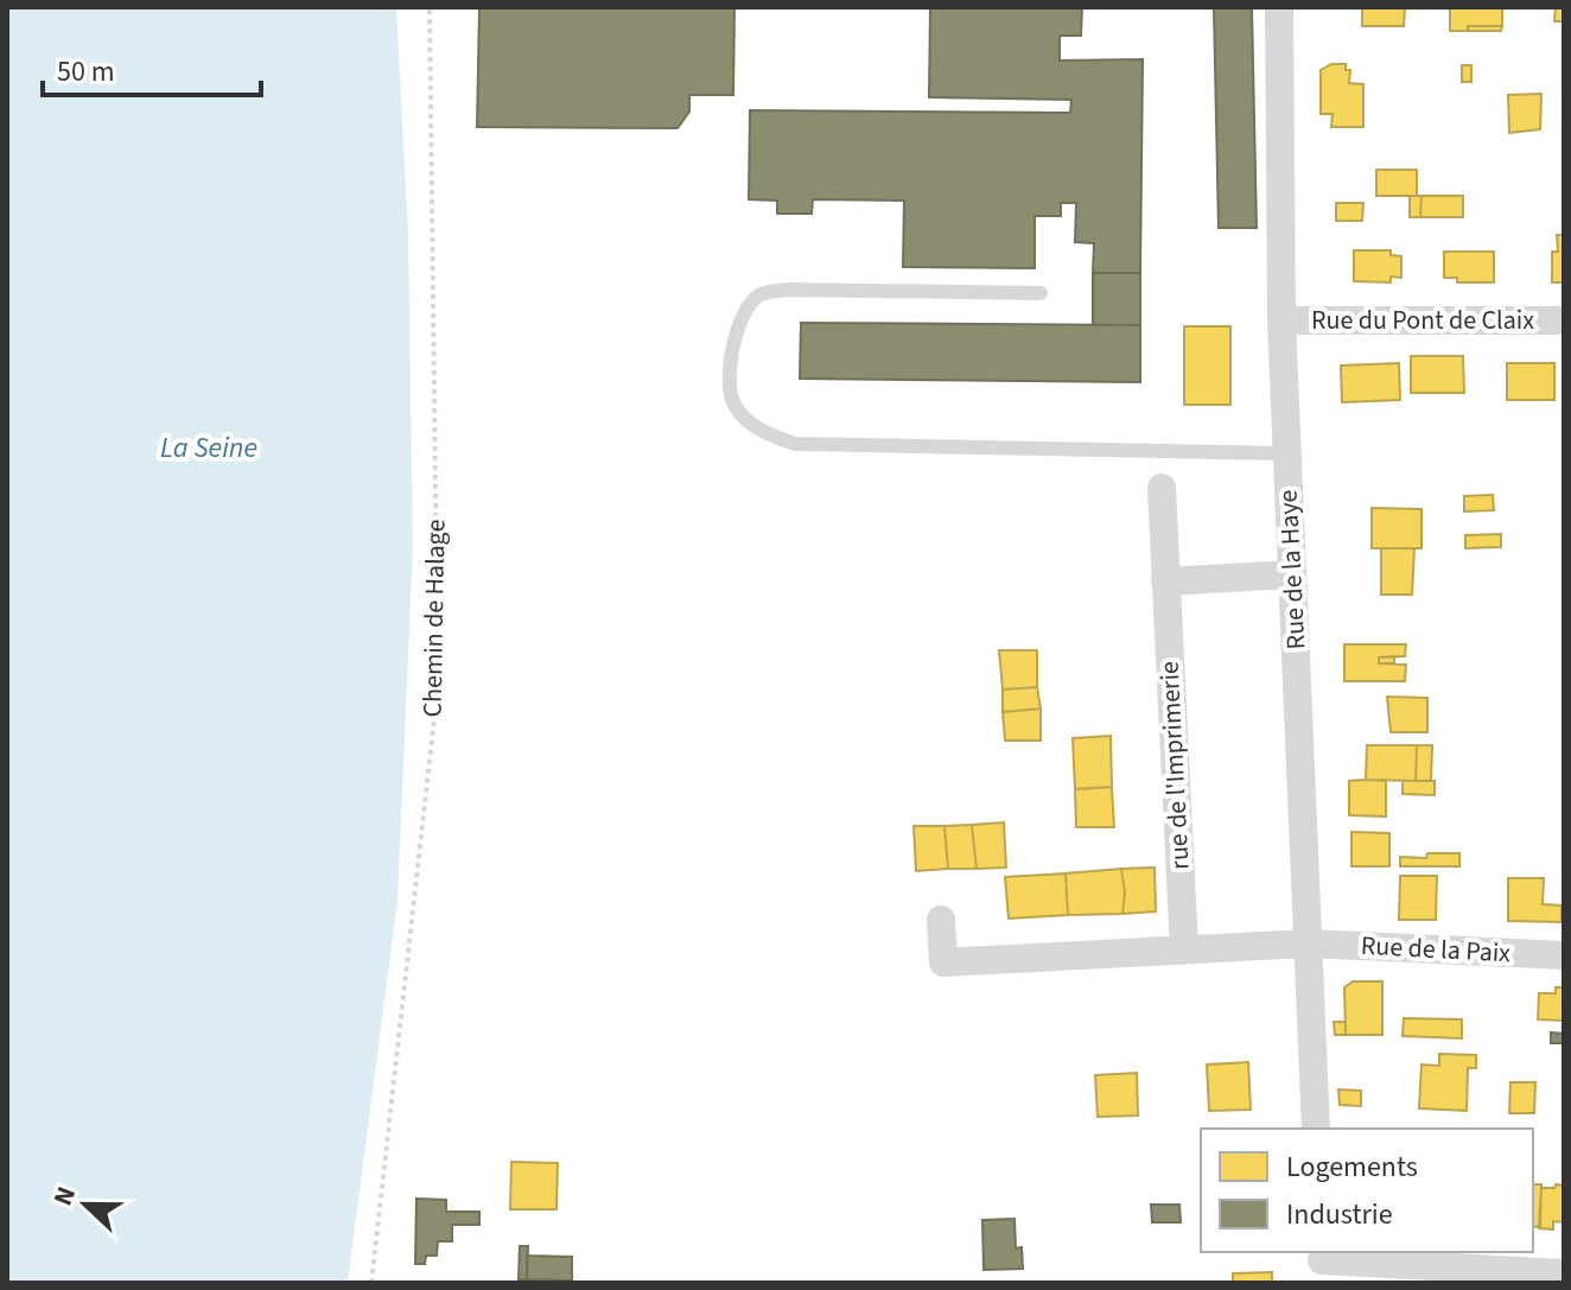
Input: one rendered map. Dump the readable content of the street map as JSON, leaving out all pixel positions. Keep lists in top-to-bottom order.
{
  "streets": {
    "street": [
      "Rue du Pont de Claix",
      "Rue de la Haye",
      "rue de l'Imprimerie",
      "Rue de la Paix"
    ],
    "path": ["Chemin de Halage"]
  },
  "crossings": [
    ["Rue du Pont de Claix", "Rue de la Haye"],
    ["Rue de la Haye", "Rue de la Paix"]
  ],
  "water": ["La Seine"],
  "legend": ["Logements", "Industrie"],
  "scale_bar": "50 m",
  "north": "left"
}
